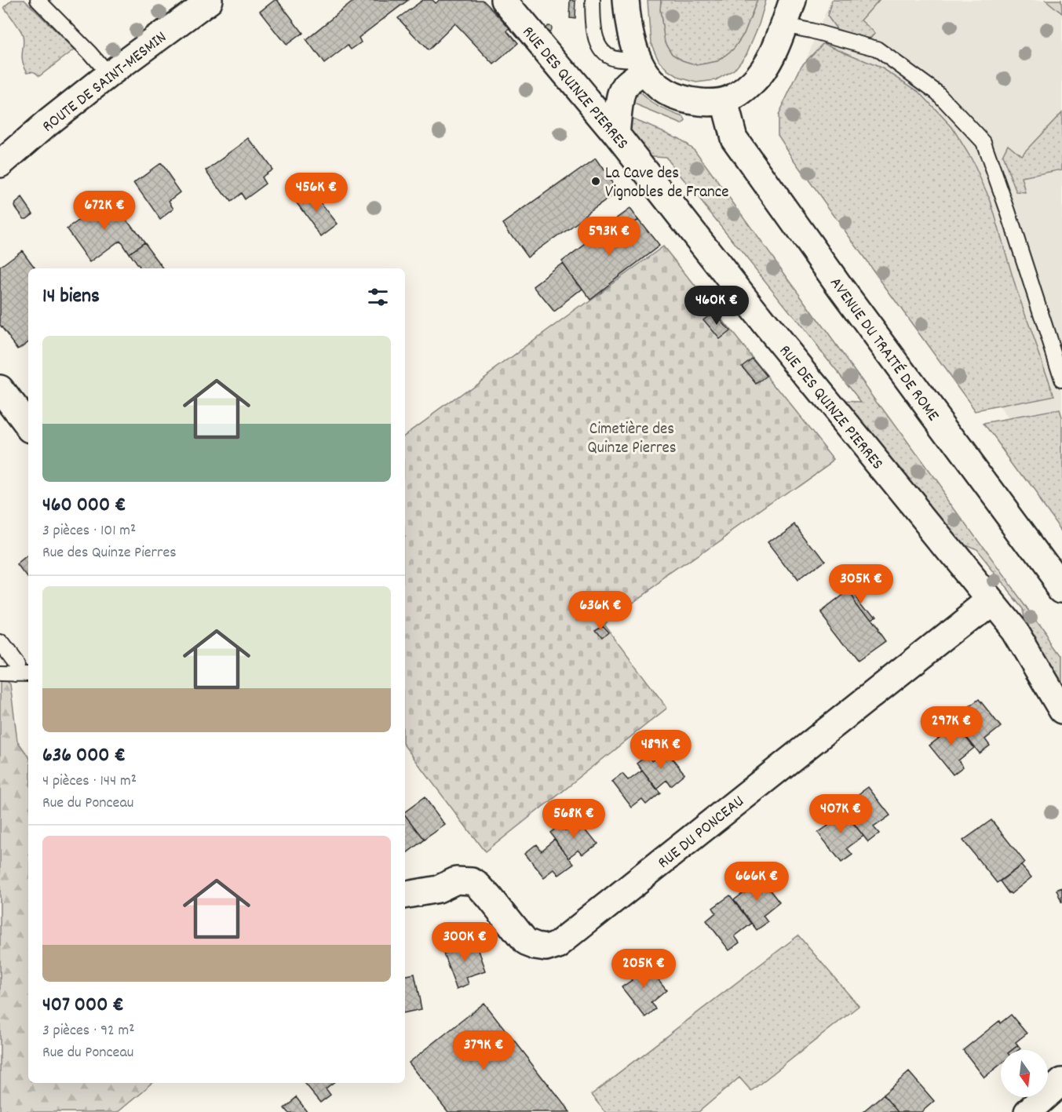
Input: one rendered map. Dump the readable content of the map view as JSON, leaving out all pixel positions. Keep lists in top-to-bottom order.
{
  "streets": {
    "street": [
      "ROUTE DE SAINT-MESMIN",
      "RUE DES QUINZE PIERRES",
      "AVENUE DU TRAITÉ DE ROME",
      "RUE DU PONCEAU"
    ]
  },
  "crossings": [
    ["RUE DES QUINZE PIERRES", "RUE DU PONCEAU"]
  ],
  "parks": ["Cimetière des Quinze Pierres"],
  "places": ["La Cave des Vignobles de France"],
  "north": "bottom",
  "page": {
    "price": [
      "456K €",
      "672K €",
      "593K €",
      "460K €",
      "305K €",
      "636K €",
      "297K €",
      "489K €",
      "407K €",
      "568K €",
      "666K €",
      "300K €",
      "205K €",
      "379K €"
    ],
    "heading": "14 biens",
    "list": [
      {
        "name": "460 000 €",
        "note": "3 pièces · 101 m² · Rue des Quinze Pierres"
      },
      {
        "name": "636 000 €",
        "note": "4 pièces · 144 m² · Rue du Ponceau"
      },
      {
        "name": "407 000 €",
        "note": "3 pièces · 92 m² · Rue du Ponceau"
      }
    ]
  }
}
